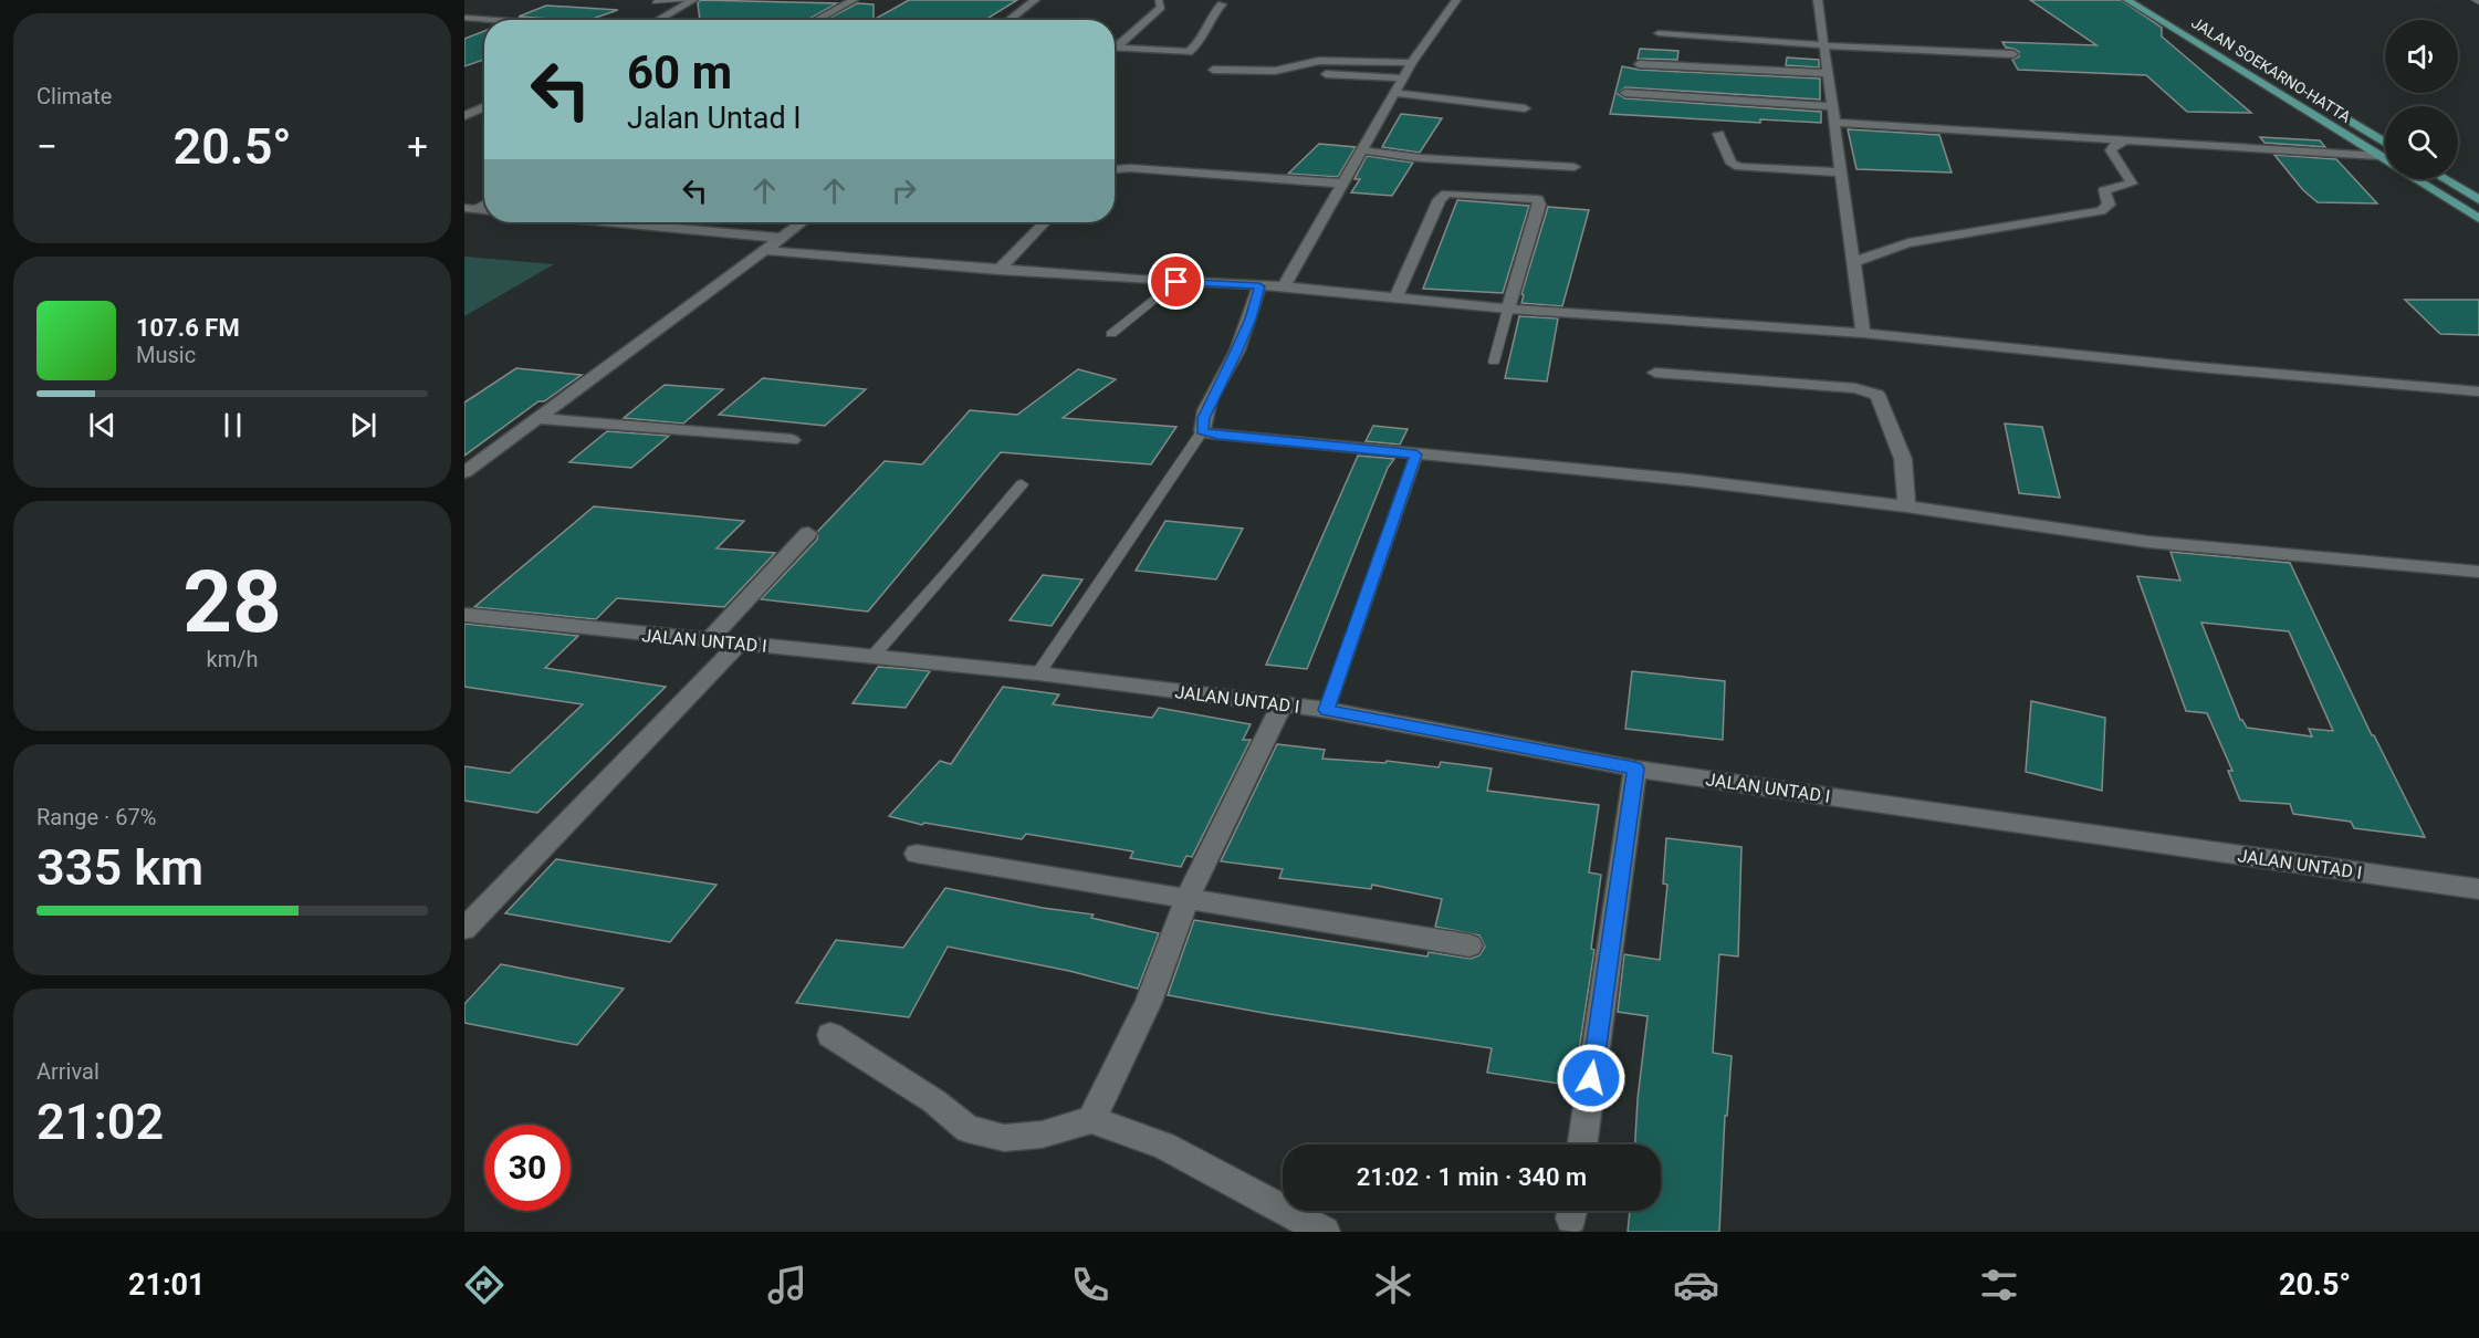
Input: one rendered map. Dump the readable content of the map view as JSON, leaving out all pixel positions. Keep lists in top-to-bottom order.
{
  "streets": {
    "main road": ["JALAN SOEKARNO-HATTA"],
    "street": ["JALAN UNTAD I"]
  },
  "page": {
    "tile": [
      "Climate",
      ["28", "km/h"],
      ["Range · 67%", "335 km"],
      ["Arrival", "21:02"]
    ],
    "turn": ["60 m", "Jalan Untad I"],
    "heat": ["−", "20.5°", "+"],
    "song": ["107.6 FM", "Music"],
    "limit": "30",
    "trip": "21:02 · 1 min · 340 m",
    "tabs": ["21:01", "20.5°"]
  }
}
